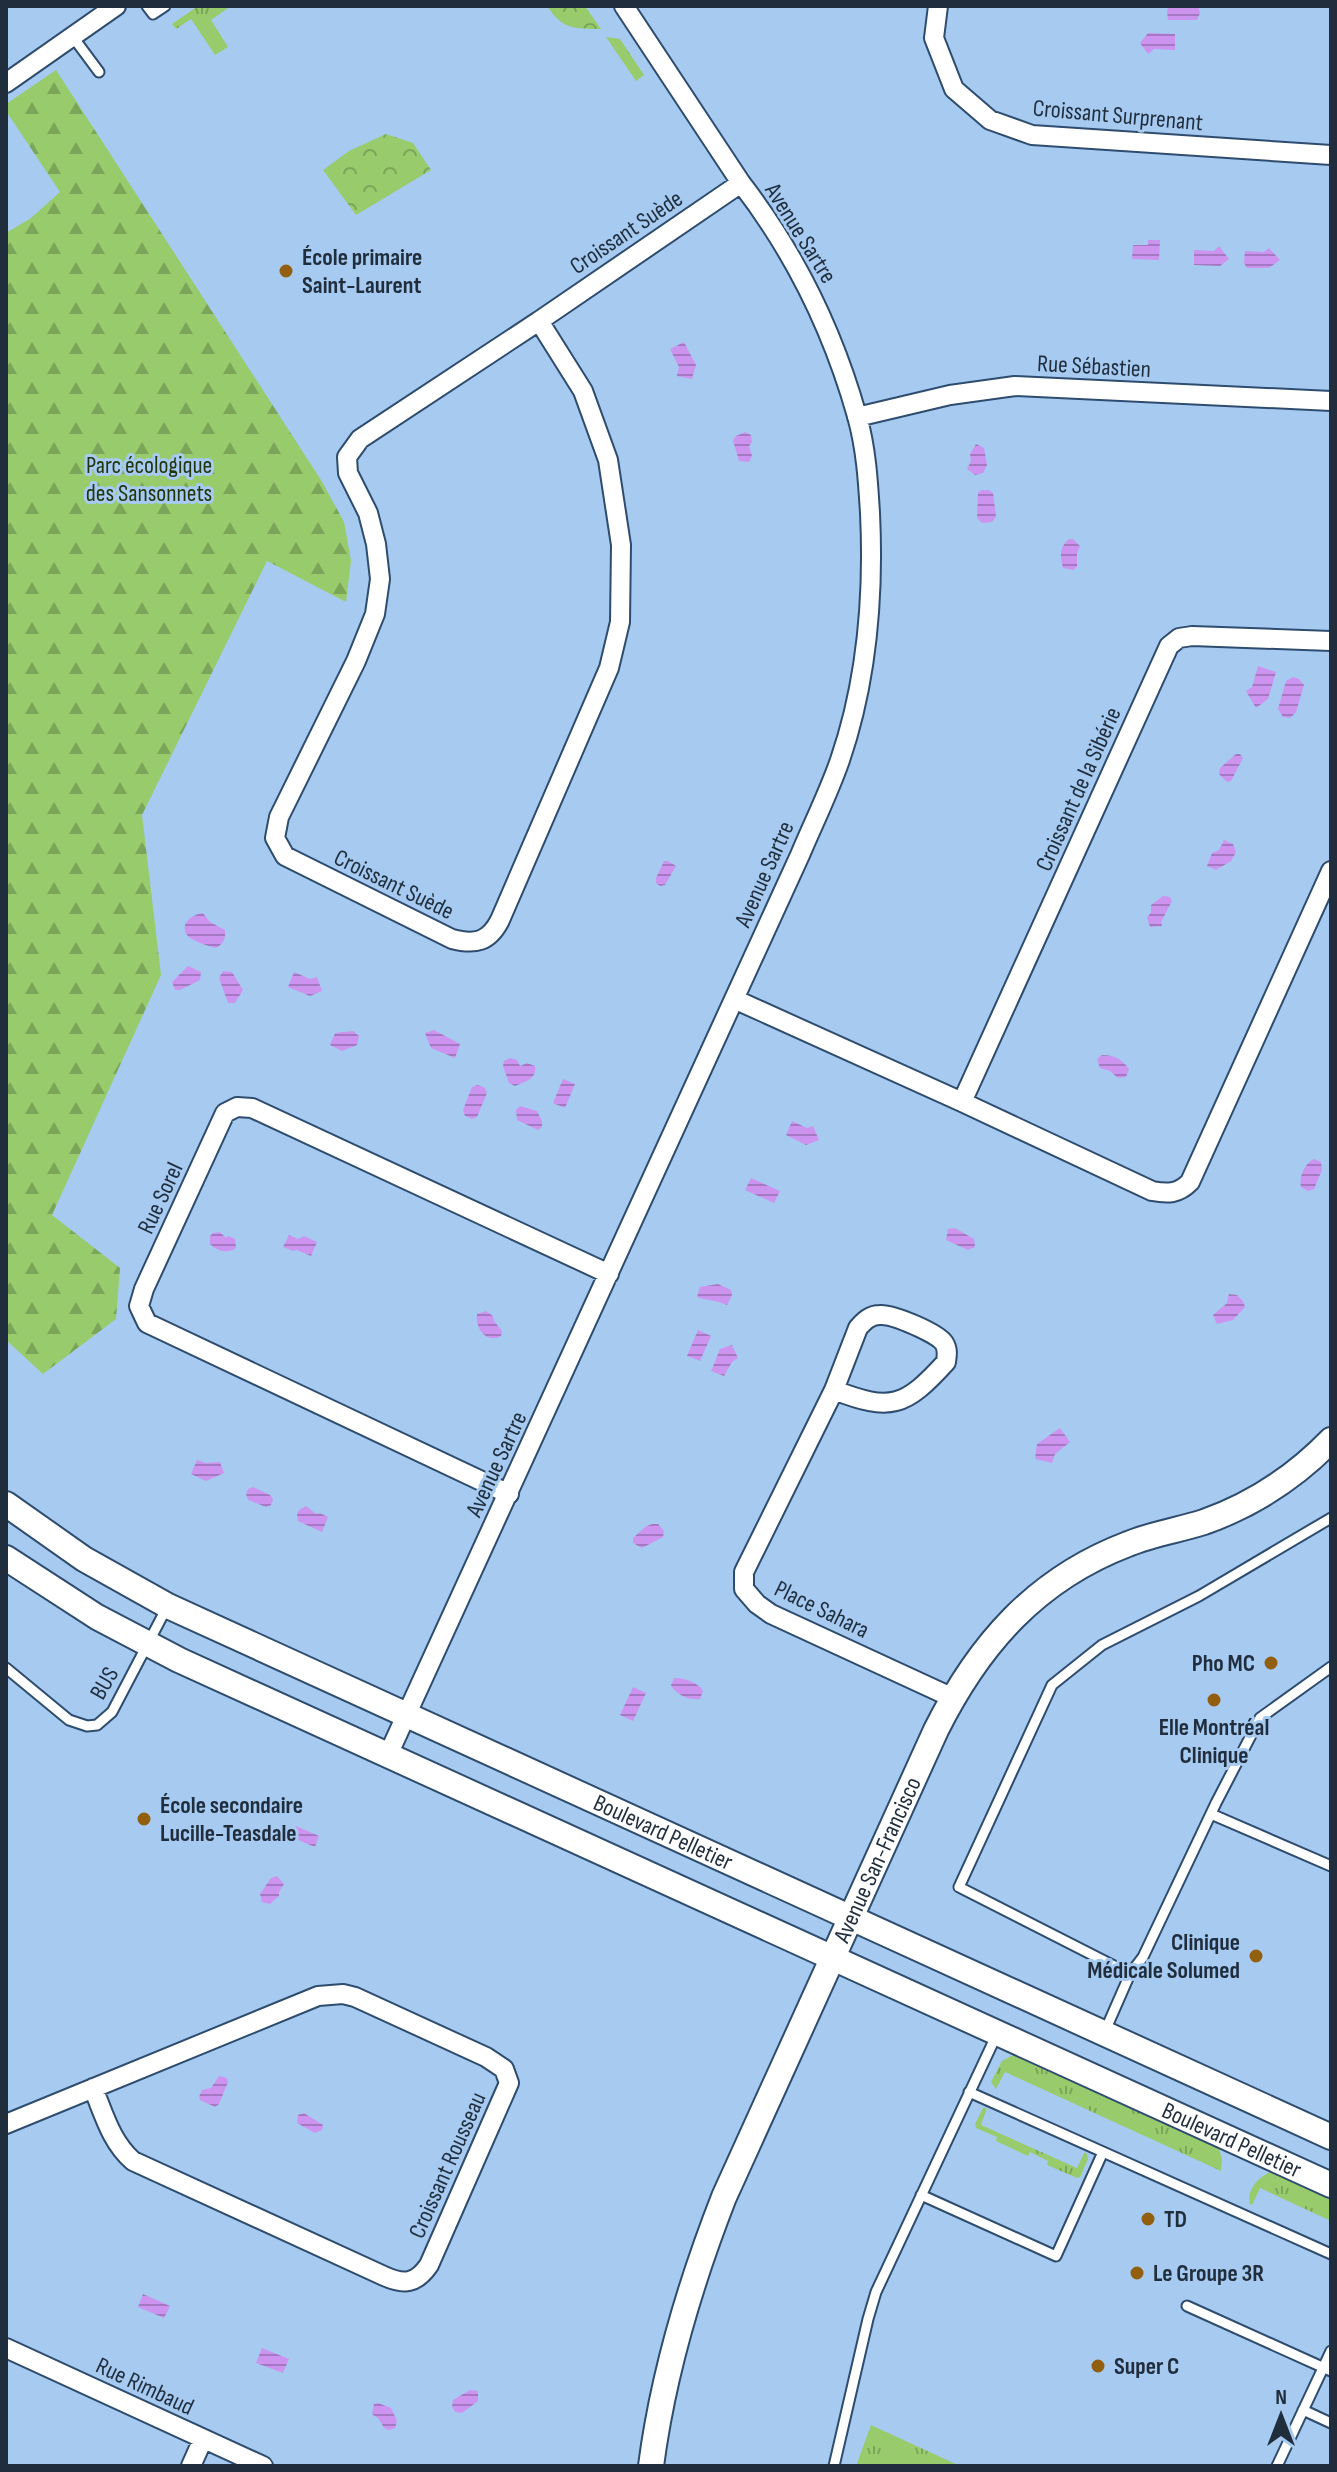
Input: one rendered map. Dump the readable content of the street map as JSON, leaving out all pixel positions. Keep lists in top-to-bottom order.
{
  "streets": {
    "street": [
      "Croissant Surprenant",
      "Croissant Suède",
      "Avenue Sartre",
      "Rue Sébastien",
      "Croissant de la Sibérie",
      "Rue Sorel",
      "Place Sahara",
      "Boulevard Pelletier",
      "Avenue San-Francisco",
      "Croissant Rousseau",
      "Rue Rimbaud"
    ],
    "lane": ["BUS"]
  },
  "crossings": [
    ["Croissant Suède", "Avenue Sartre"],
    ["Avenue Sartre", "Rue Sébastien"],
    ["Avenue Sartre", "Rue Sorel"],
    ["Avenue Sartre", "Boulevard Pelletier"],
    ["Place Sahara", "Avenue San-Francisco"],
    ["BUS", "Boulevard Pelletier"],
    ["Boulevard Pelletier", "Avenue San-Francisco"]
  ],
  "parks": ["Parc écologique des Sansonnets"],
  "places": [
    "École primaire Saint-Laurent",
    "Pho MC",
    "Elle Montréal Clinique",
    "École secondaire Lucille-Teasdale",
    "Clinique Médicale Solumed",
    "TD",
    "Le Groupe 3R",
    "Super C"
  ],
  "north": "top"
}
